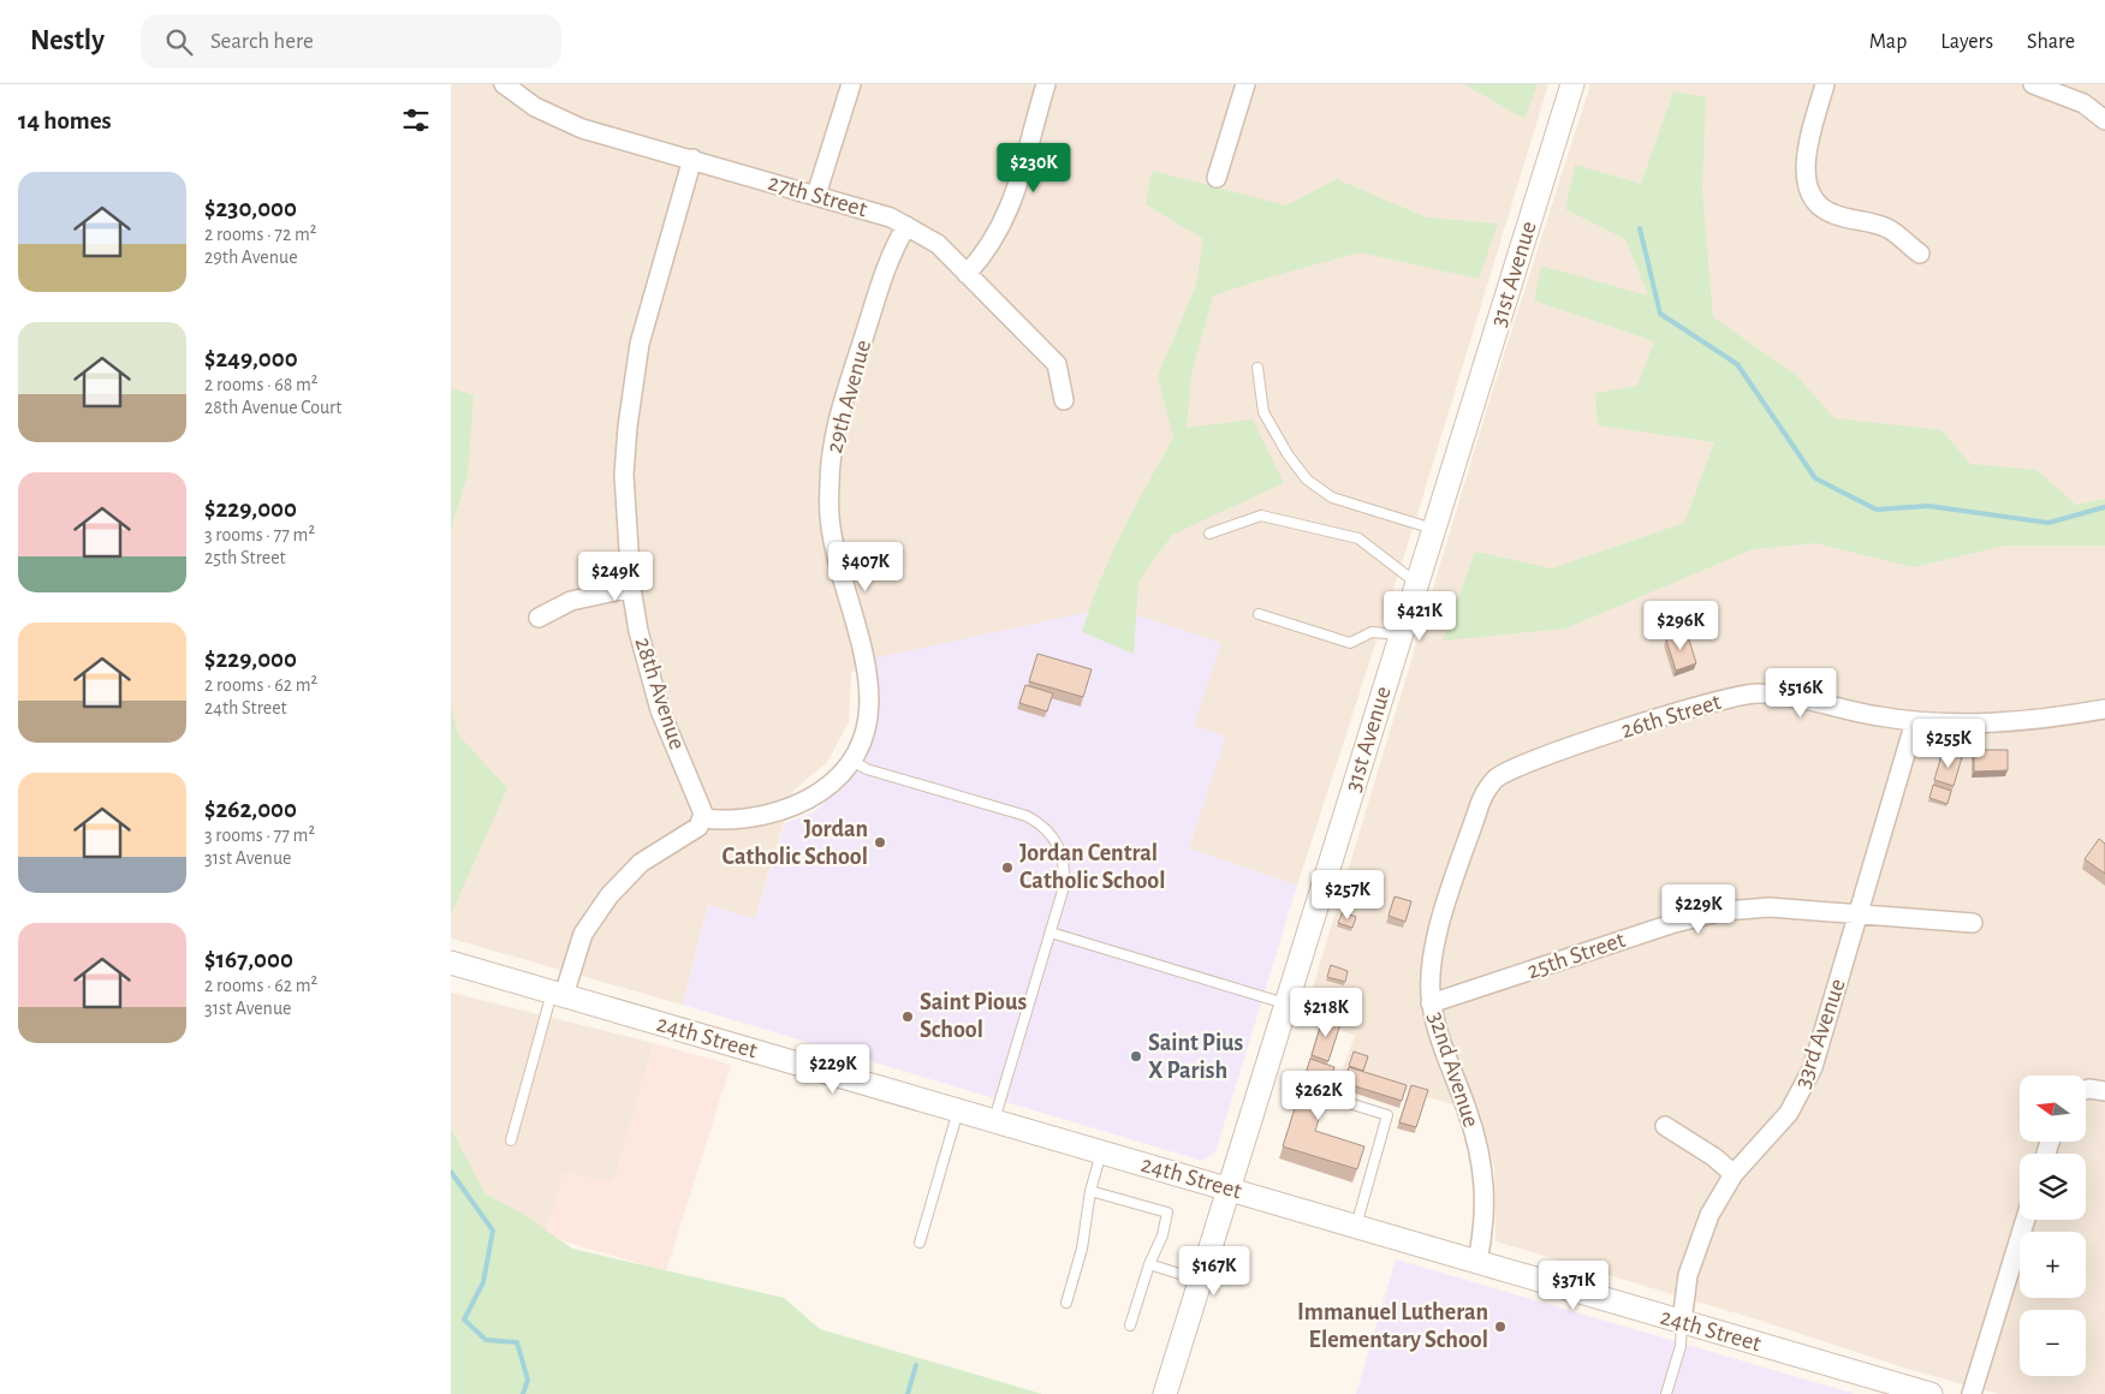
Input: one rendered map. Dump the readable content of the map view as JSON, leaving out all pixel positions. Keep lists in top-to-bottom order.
{
  "streets": {
    "street": [
      "27th Street",
      "31st Avenue",
      "29th Avenue",
      "28th Avenue",
      "26th Street",
      "25th Street",
      "33rd Avenue",
      "24th Street",
      "32nd Avenue"
    ]
  },
  "crossings": [
    ["27th Street", "29th Avenue"],
    ["27th Street", "28th Avenue"],
    ["31st Avenue", "24th Street"],
    ["29th Avenue", "28th Avenue"],
    ["26th Street", "33rd Avenue"],
    ["26th Street", "32nd Avenue"],
    ["25th Street", "33rd Avenue"],
    ["25th Street", "32nd Avenue"],
    ["33rd Avenue", "24th Street"],
    ["24th Street", "32nd Avenue"]
  ],
  "places": [
    "Jordan Catholic School",
    "Jordan Central Catholic School",
    "Saint Pious School",
    "Saint Pius X Parish",
    "Immanuel Lutheran Elementary School"
  ],
  "north": "left",
  "page": {
    "header": "Nestly",
    "search": "Search here",
    "nav": ["Map", "Layers", "Share"],
    "heading": "14 homes",
    "price": [
      "$230K",
      "$407K",
      "$249K",
      "$421K",
      "$296K",
      "$516K",
      "$255K",
      "$257K",
      "$229K",
      "$218K",
      "$229K",
      "$262K",
      "$167K",
      "$371K"
    ],
    "list": [
      {
        "name": "$230,000",
        "note": "2 rooms · 72 m² · 29th Avenue"
      },
      {
        "name": "$249,000",
        "note": "2 rooms · 68 m² · 28th Avenue Court"
      },
      {
        "name": "$229,000",
        "note": "3 rooms · 77 m² · 25th Street"
      },
      {
        "name": "$229,000",
        "note": "2 rooms · 62 m² · 24th Street"
      },
      {
        "name": "$262,000",
        "note": "3 rooms · 77 m² · 31st Avenue"
      },
      {
        "name": "$167,000",
        "note": "2 rooms · 62 m² · 31st Avenue"
      }
    ],
    "map_buttons": ["+", "−"]
  }
}
